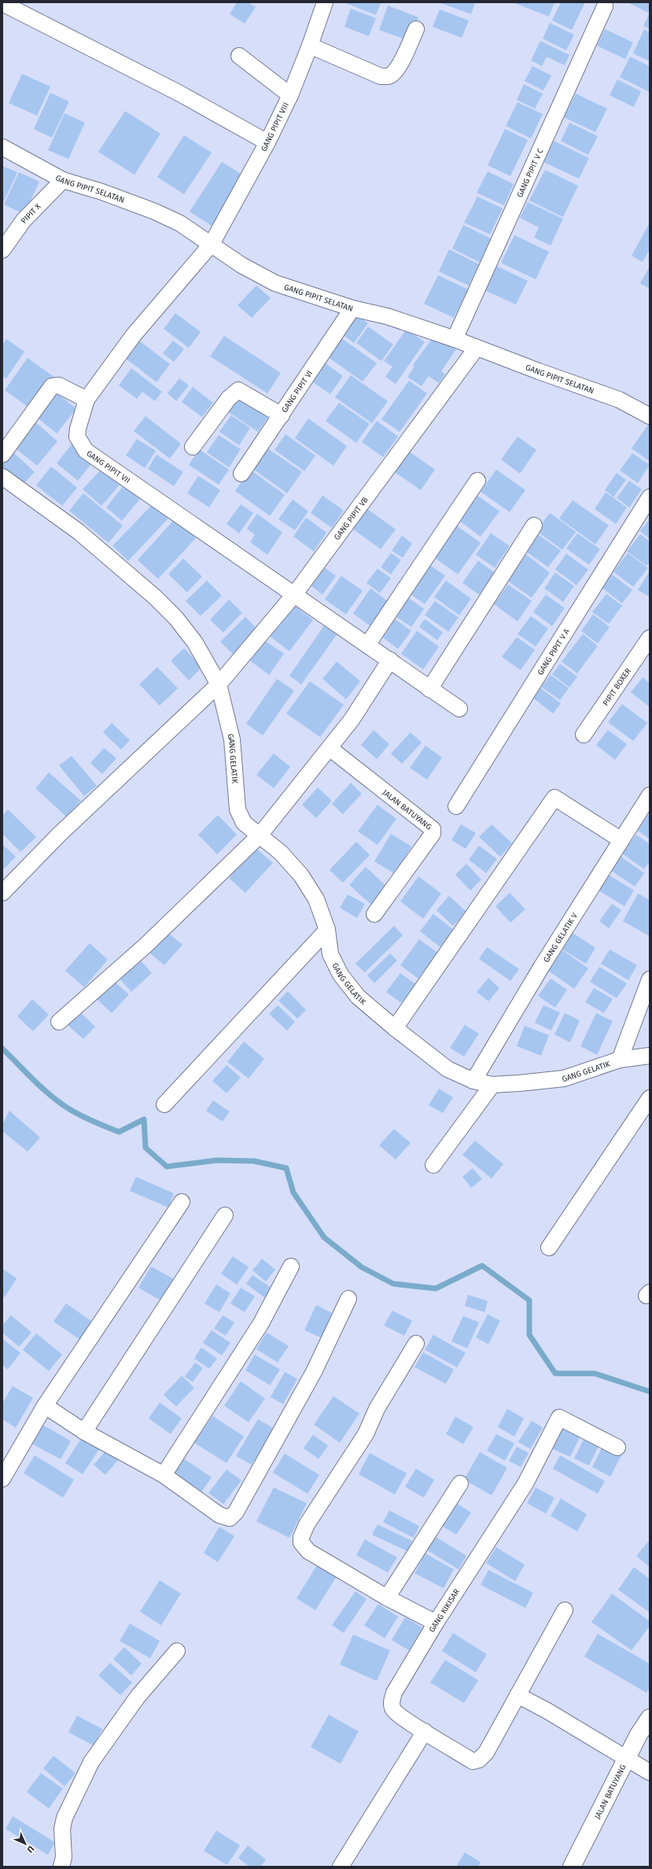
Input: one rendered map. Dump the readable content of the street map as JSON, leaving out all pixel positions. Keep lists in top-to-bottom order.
{
  "streets": {
    "street": [
      "GANG PIPIT VIII",
      "GANG PIPIT V C",
      "GANG PIPIT SELATAN",
      "PIPIT X",
      "GANG PIPIT VI",
      "GANG PIPIT VII",
      "GANG PIPIT VB",
      "GANG PIPIT V A",
      "PIPIT BOXER",
      "GANG GELATIK",
      "JALAN BATUYANG",
      "GANG GELATIK V",
      "GANG KIKISAR"
    ]
  },
  "crossings": [
    ["GANG PIPIT VIII", "GANG PIPIT SELATAN"],
    ["GANG PIPIT VIII", "GANG PIPIT VII"],
    ["GANG PIPIT V C", "GANG PIPIT SELATAN"],
    ["GANG PIPIT SELATAN", "PIPIT X"],
    ["GANG PIPIT SELATAN", "GANG PIPIT VI"],
    ["GANG PIPIT SELATAN", "GANG PIPIT VII"],
    ["GANG PIPIT SELATAN", "GANG PIPIT VB"],
    ["GANG PIPIT VII", "GANG PIPIT VB"],
    ["GANG PIPIT VB", "GANG GELATIK"],
    ["GANG GELATIK", "GANG GELATIK V"]
  ],
  "north": "bottom right"
}
